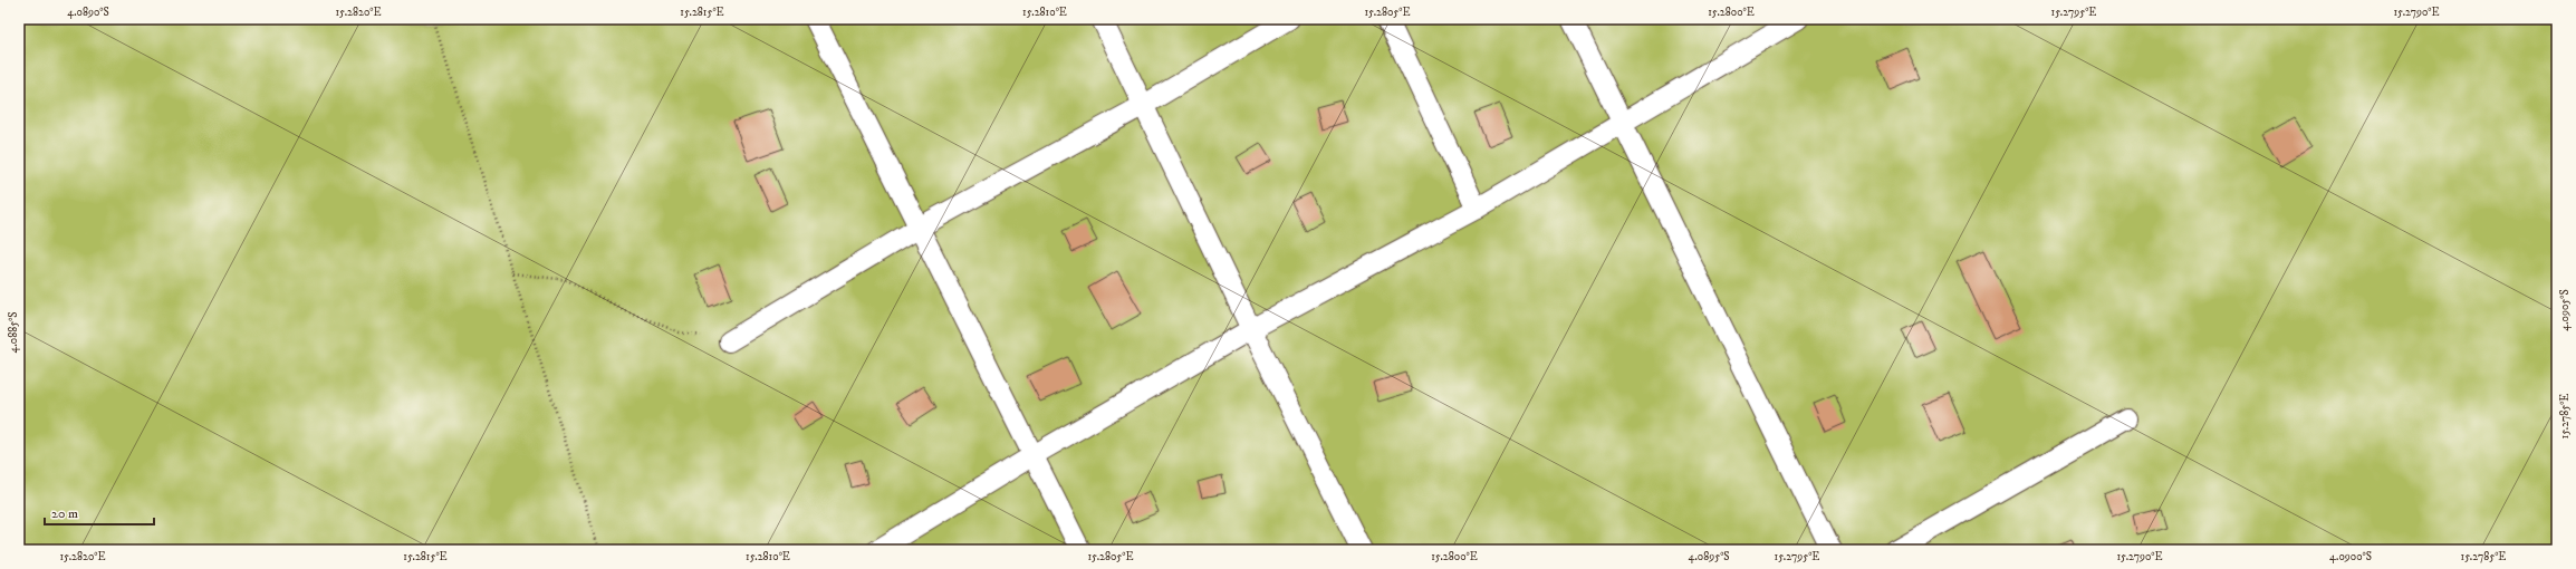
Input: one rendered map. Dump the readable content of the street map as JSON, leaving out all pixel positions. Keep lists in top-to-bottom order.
{
  "scale_bar": "20 m",
  "coordinates": [
    "4.0890°S",
    "15.2820°E",
    "15.2815°E",
    "15.2810°E",
    "15.2805°E",
    "15.2800°E",
    "15.2795°E",
    "15.2790°E",
    "4.0905°S",
    "4.0885°S",
    "15.2785°E",
    "4.0895°S",
    "4.0900°S"
  ]
}
